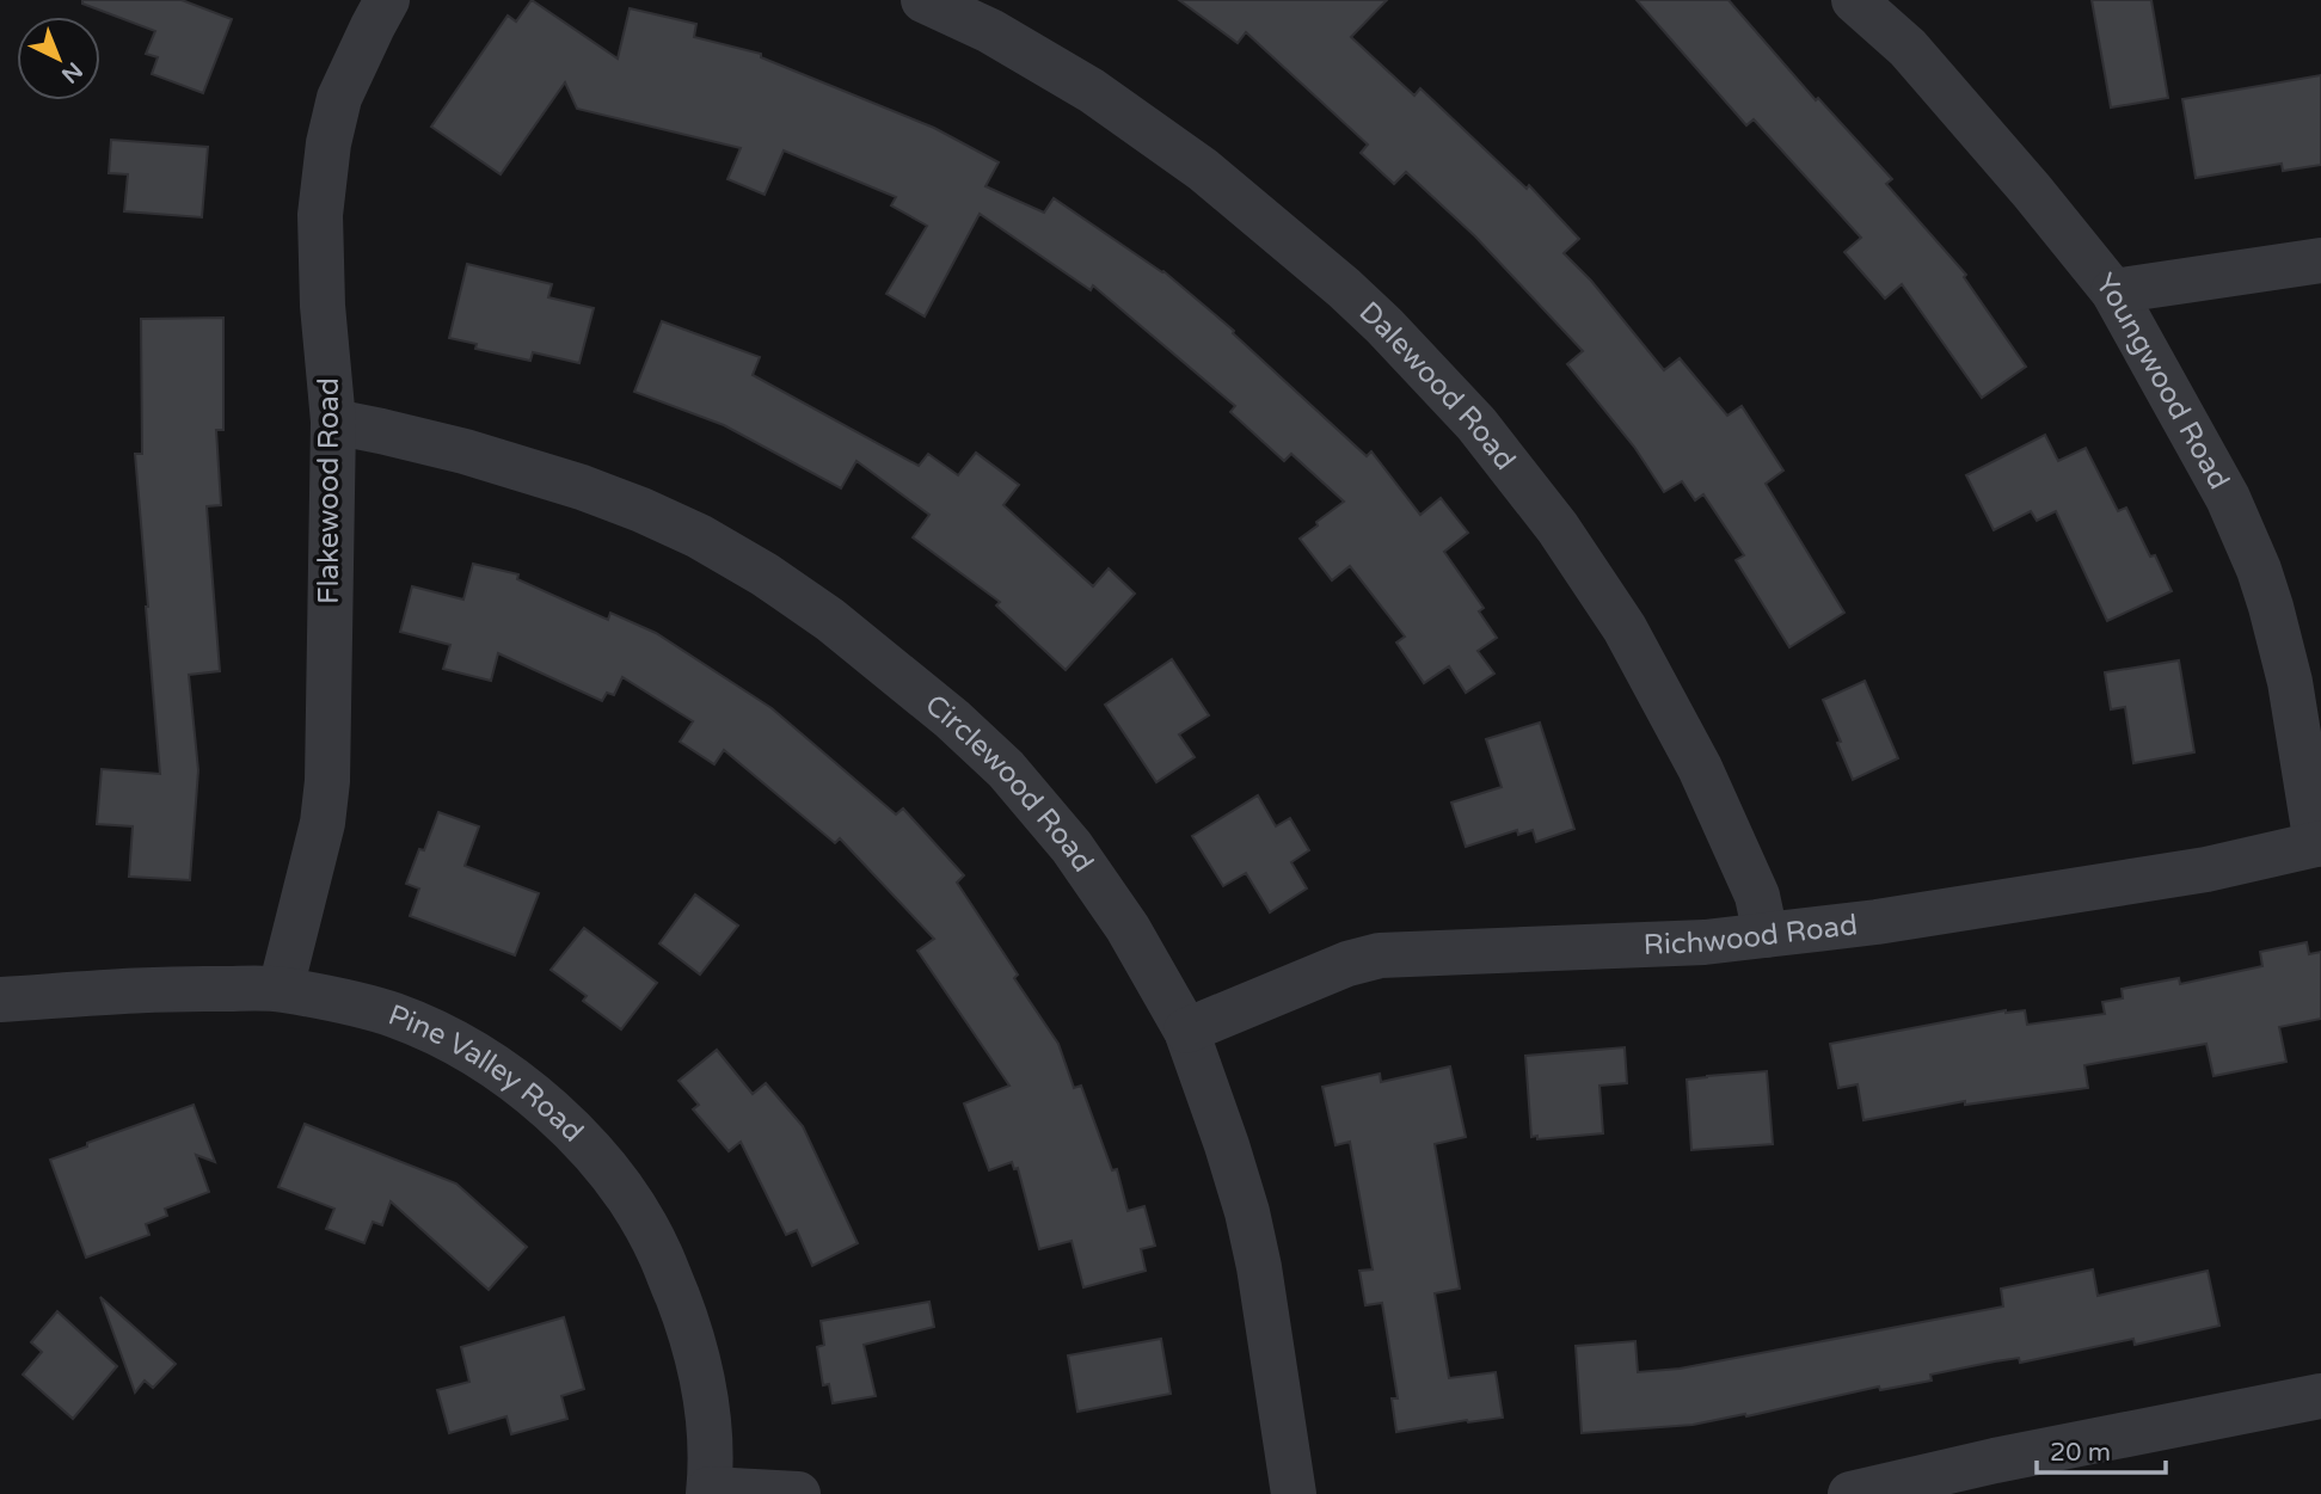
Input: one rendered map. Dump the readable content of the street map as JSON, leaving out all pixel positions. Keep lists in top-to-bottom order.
{
  "streets": {
    "street": [
      "Youngwood Road",
      "Dalewood Road",
      "Flakewood Road",
      "Circlewood Road",
      "Richwood Road",
      "Pine Valley Road"
    ]
  },
  "crossings": [
    ["Youngwood Road", "Richwood Road"],
    ["Dalewood Road", "Richwood Road"],
    ["Flakewood Road", "Circlewood Road"],
    ["Flakewood Road", "Pine Valley Road"],
    ["Circlewood Road", "Richwood Road"]
  ],
  "scale_bar": "20 m",
  "north": "bottom right"
}
